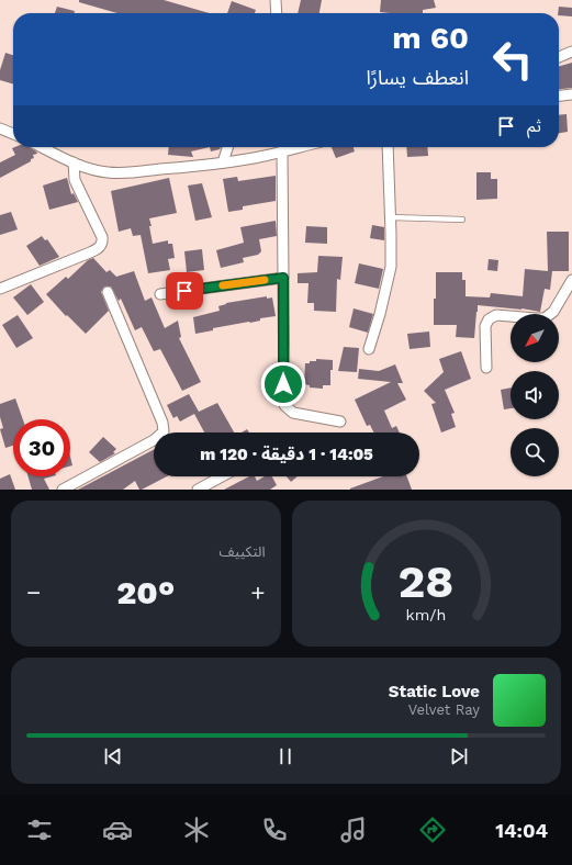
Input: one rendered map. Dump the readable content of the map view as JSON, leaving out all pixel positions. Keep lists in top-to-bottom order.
{
  "north": "bottom left",
  "page": {
    "turn": ["60 m", "انعطف يسارًا"],
    "then": "ثم",
    "limit": "30",
    "trip": "14:05 · 1 دقيقة · 120 m",
    "tile": "التكييف",
    "heat": ["−", "20°", "+"],
    "song": ["Static Love", "Velvet Ray"],
    "tabs": "14:04",
    "gauge": ["28", "km/h"]
  }
}
